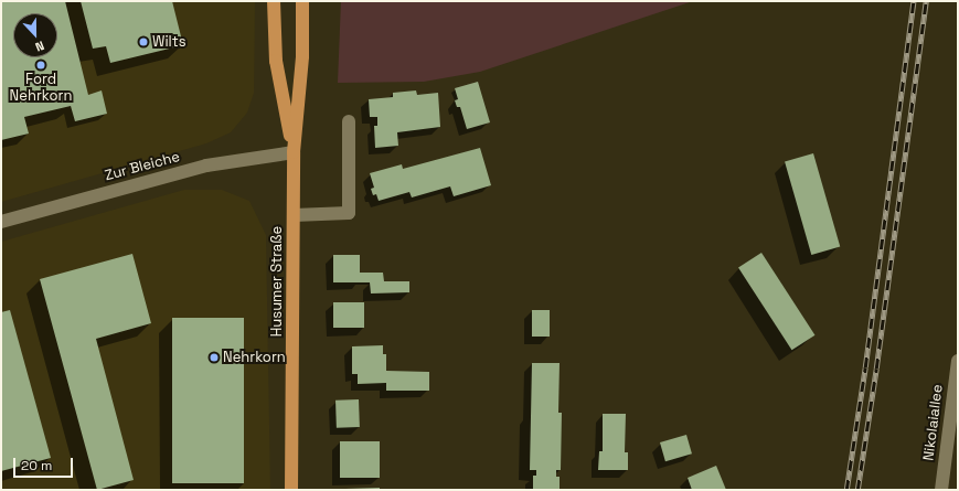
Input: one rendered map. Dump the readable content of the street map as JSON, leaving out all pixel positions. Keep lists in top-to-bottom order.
{
  "streets": {
    "main road": ["Husumer Straße"],
    "street": ["Zur Bleiche", "Nikolaiallee"]
  },
  "crossings": [
    ["Zur Bleiche", "Husumer Straße"]
  ],
  "places": ["Wilts", "Ford Nehrkorn", "Nehrkorn"],
  "scale_bar": "20 m",
  "north": "bottom"
}
